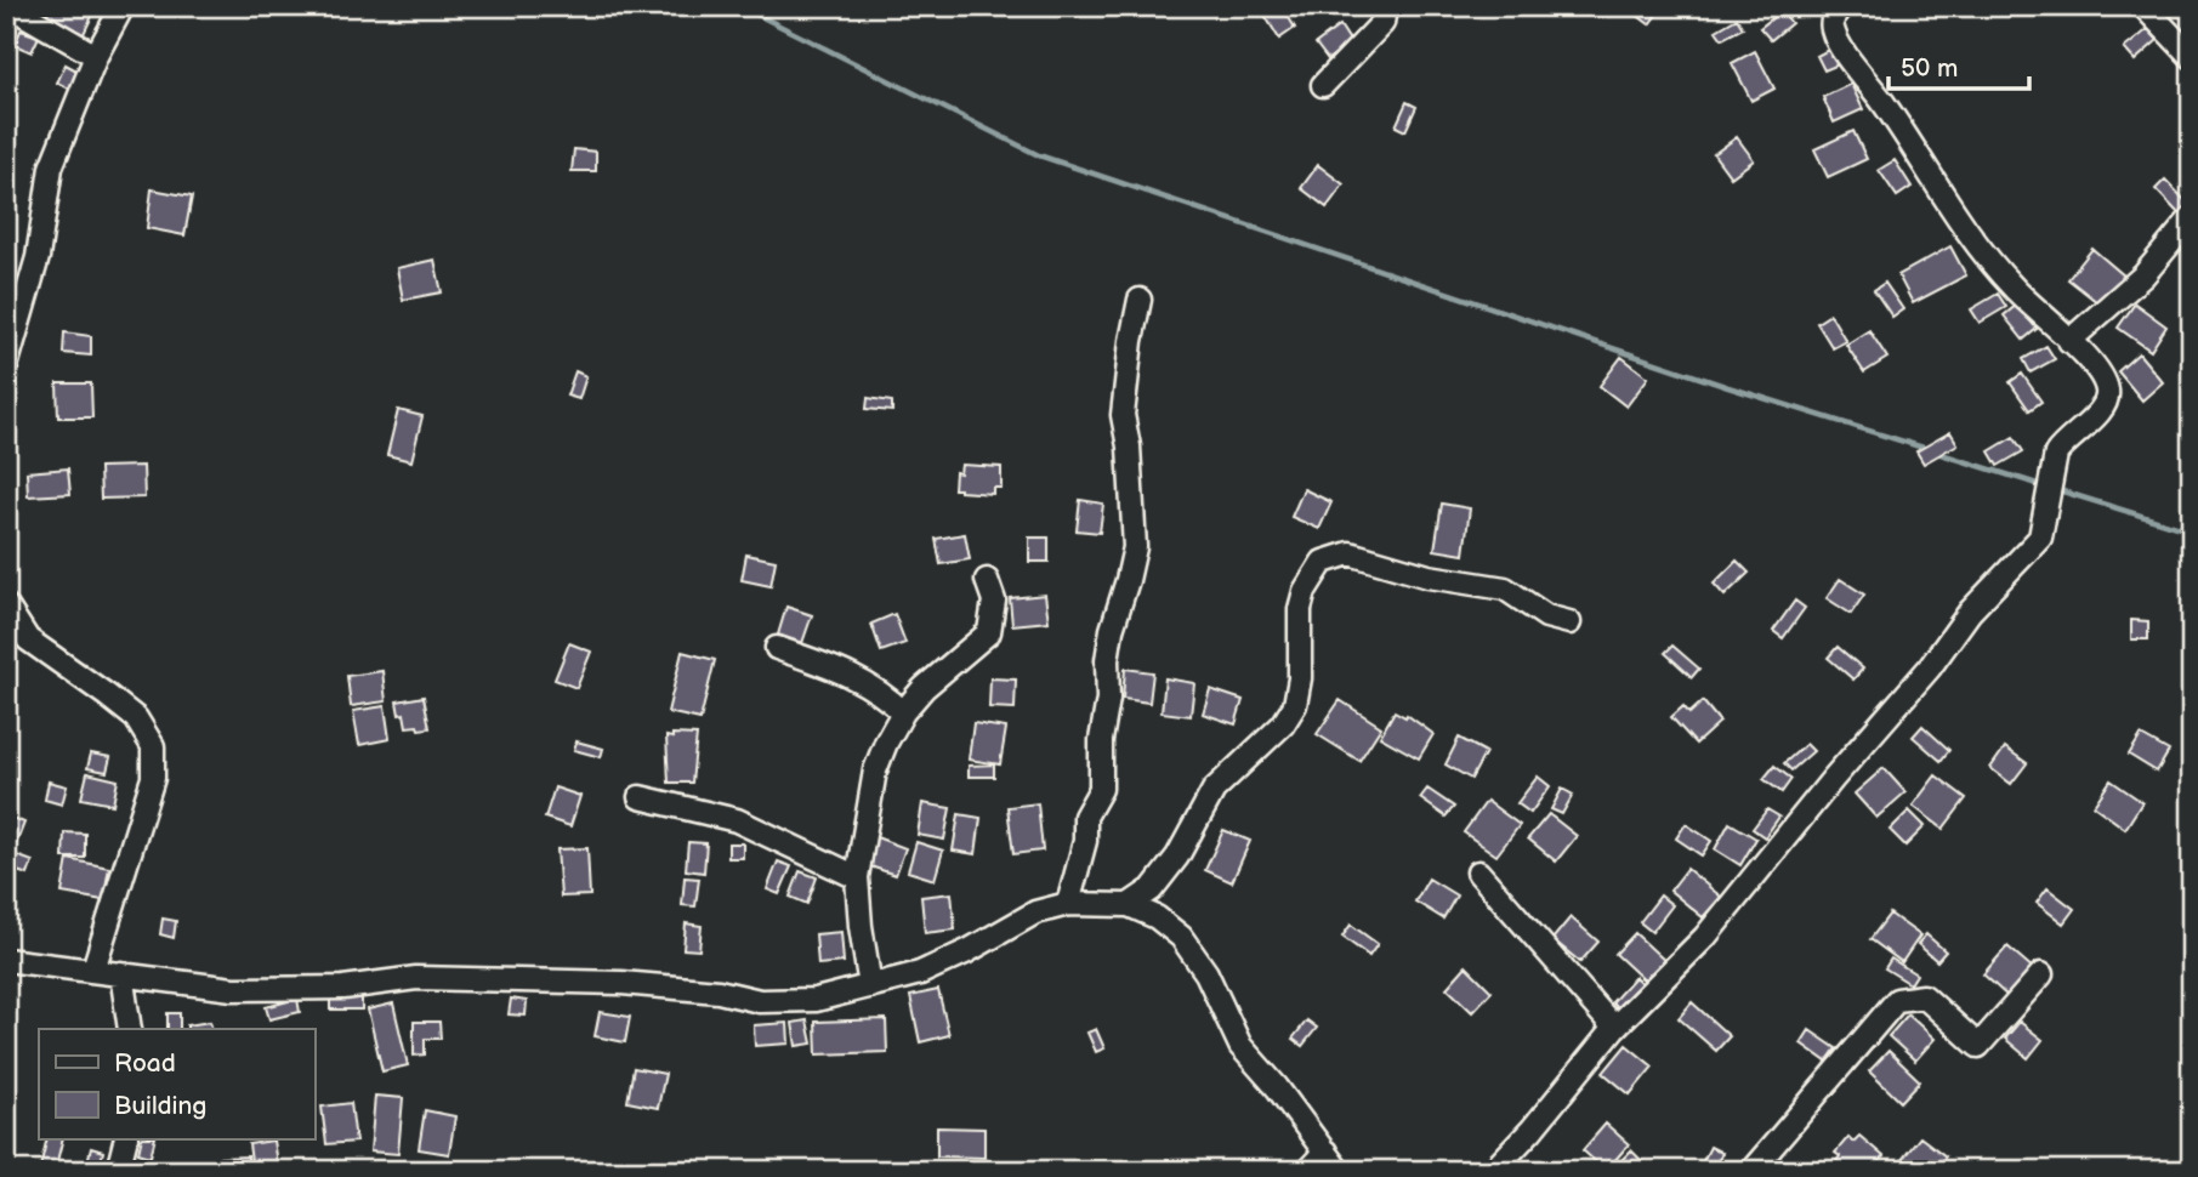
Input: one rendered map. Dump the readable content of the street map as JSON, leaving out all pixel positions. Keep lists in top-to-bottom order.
{
  "legend": ["Road", "Building"],
  "scale_bar": "50 m"
}
